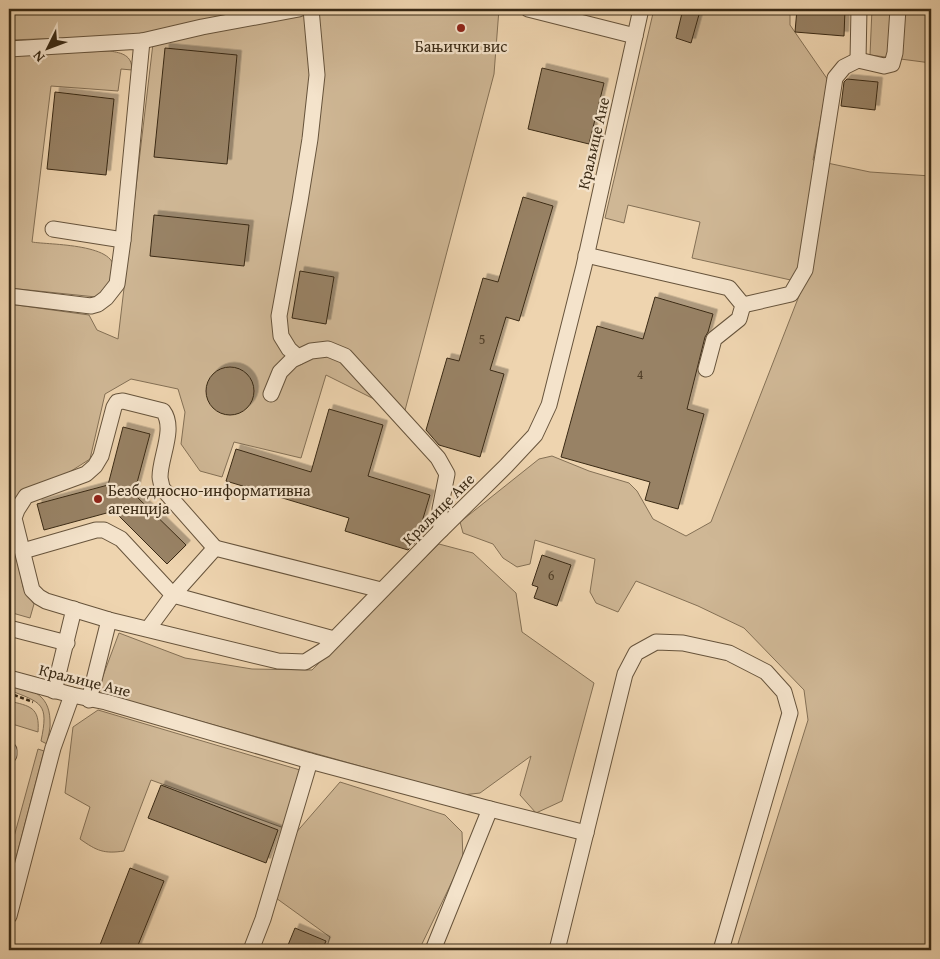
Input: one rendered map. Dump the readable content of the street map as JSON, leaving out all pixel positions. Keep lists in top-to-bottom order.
{
  "streets": {
    "street": ["Краљице Ане"]
  },
  "places": ["Бањички вис", "Безбедносно-информативна агенција"],
  "house_numbers": ["5", "4", "6"],
  "north": "bottom left"
}
